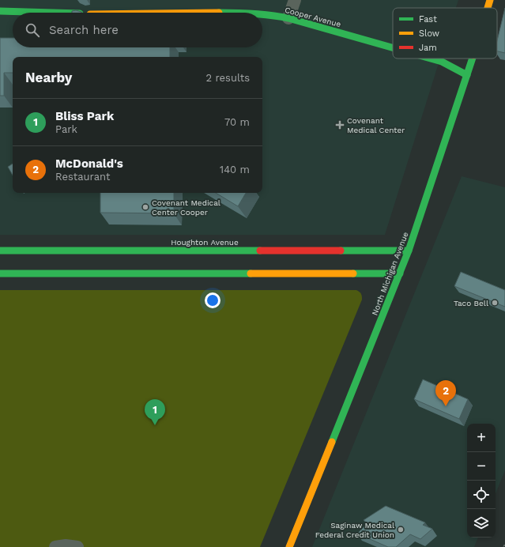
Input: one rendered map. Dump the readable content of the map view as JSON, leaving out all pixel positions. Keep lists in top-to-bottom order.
{
  "streets": {
    "street": ["Cooper Avenue", "Houghton Avenue", "North Michigan Avenue"]
  },
  "crossings": [
    ["Cooper Avenue", "North Michigan Avenue"],
    ["Houghton Avenue", "North Michigan Avenue"]
  ],
  "places": {
    "health": ["Covenant Medical Center"],
    "other": ["Covenant Medical Center Cooper", "Taco Bell", "Saginaw Medical Federal Credit Union"]
  },
  "legend": ["Fast", "Slow", "Jam"],
  "page": {
    "search": "Search here",
    "heading": ["Nearby", "2 results"],
    "list": [
      {
        "mark": "1",
        "name": "Bliss Park",
        "note": "Park",
        "value": "70 m"
      },
      {
        "mark": "2",
        "name": "McDonald's",
        "note": "Restaurant",
        "value": "140 m"
      }
    ],
    "pins": ["2", "1"],
    "map_buttons": ["+", "−"]
  }
}
